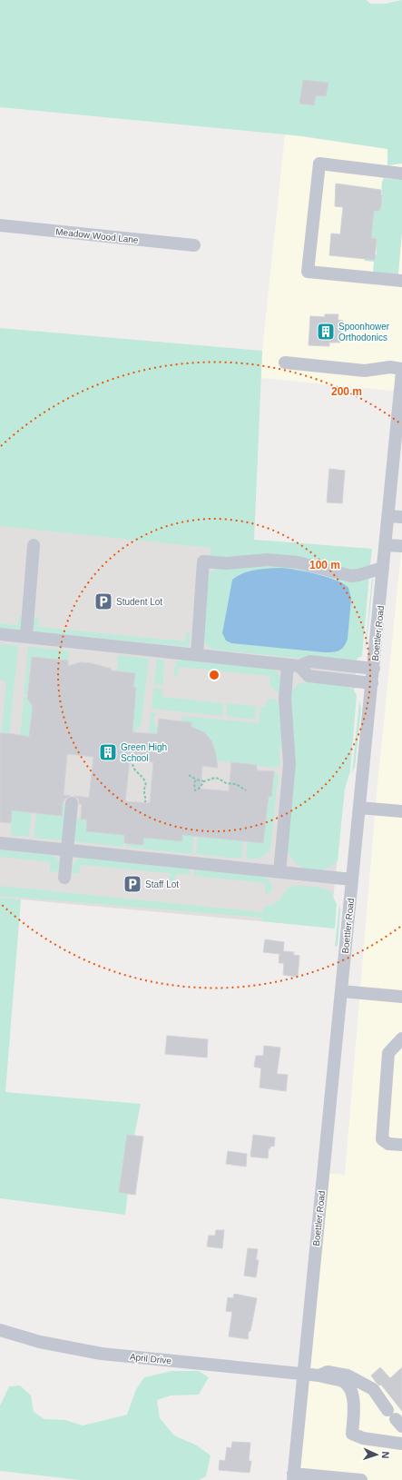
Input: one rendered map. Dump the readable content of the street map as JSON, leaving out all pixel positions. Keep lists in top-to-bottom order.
{
  "streets": {
    "street": ["Meadow Wood Lane", "Boettler Road", "April Drive"]
  },
  "crossings": [
    ["Boettler Road", "April Drive"]
  ],
  "places": {
    "building": ["Spoonhower Orthodonics", "Green High School"],
    "parking": ["Student Lot", "Staff Lot"]
  },
  "north": "right",
  "rings": ["200 m", "100 m"]
}
